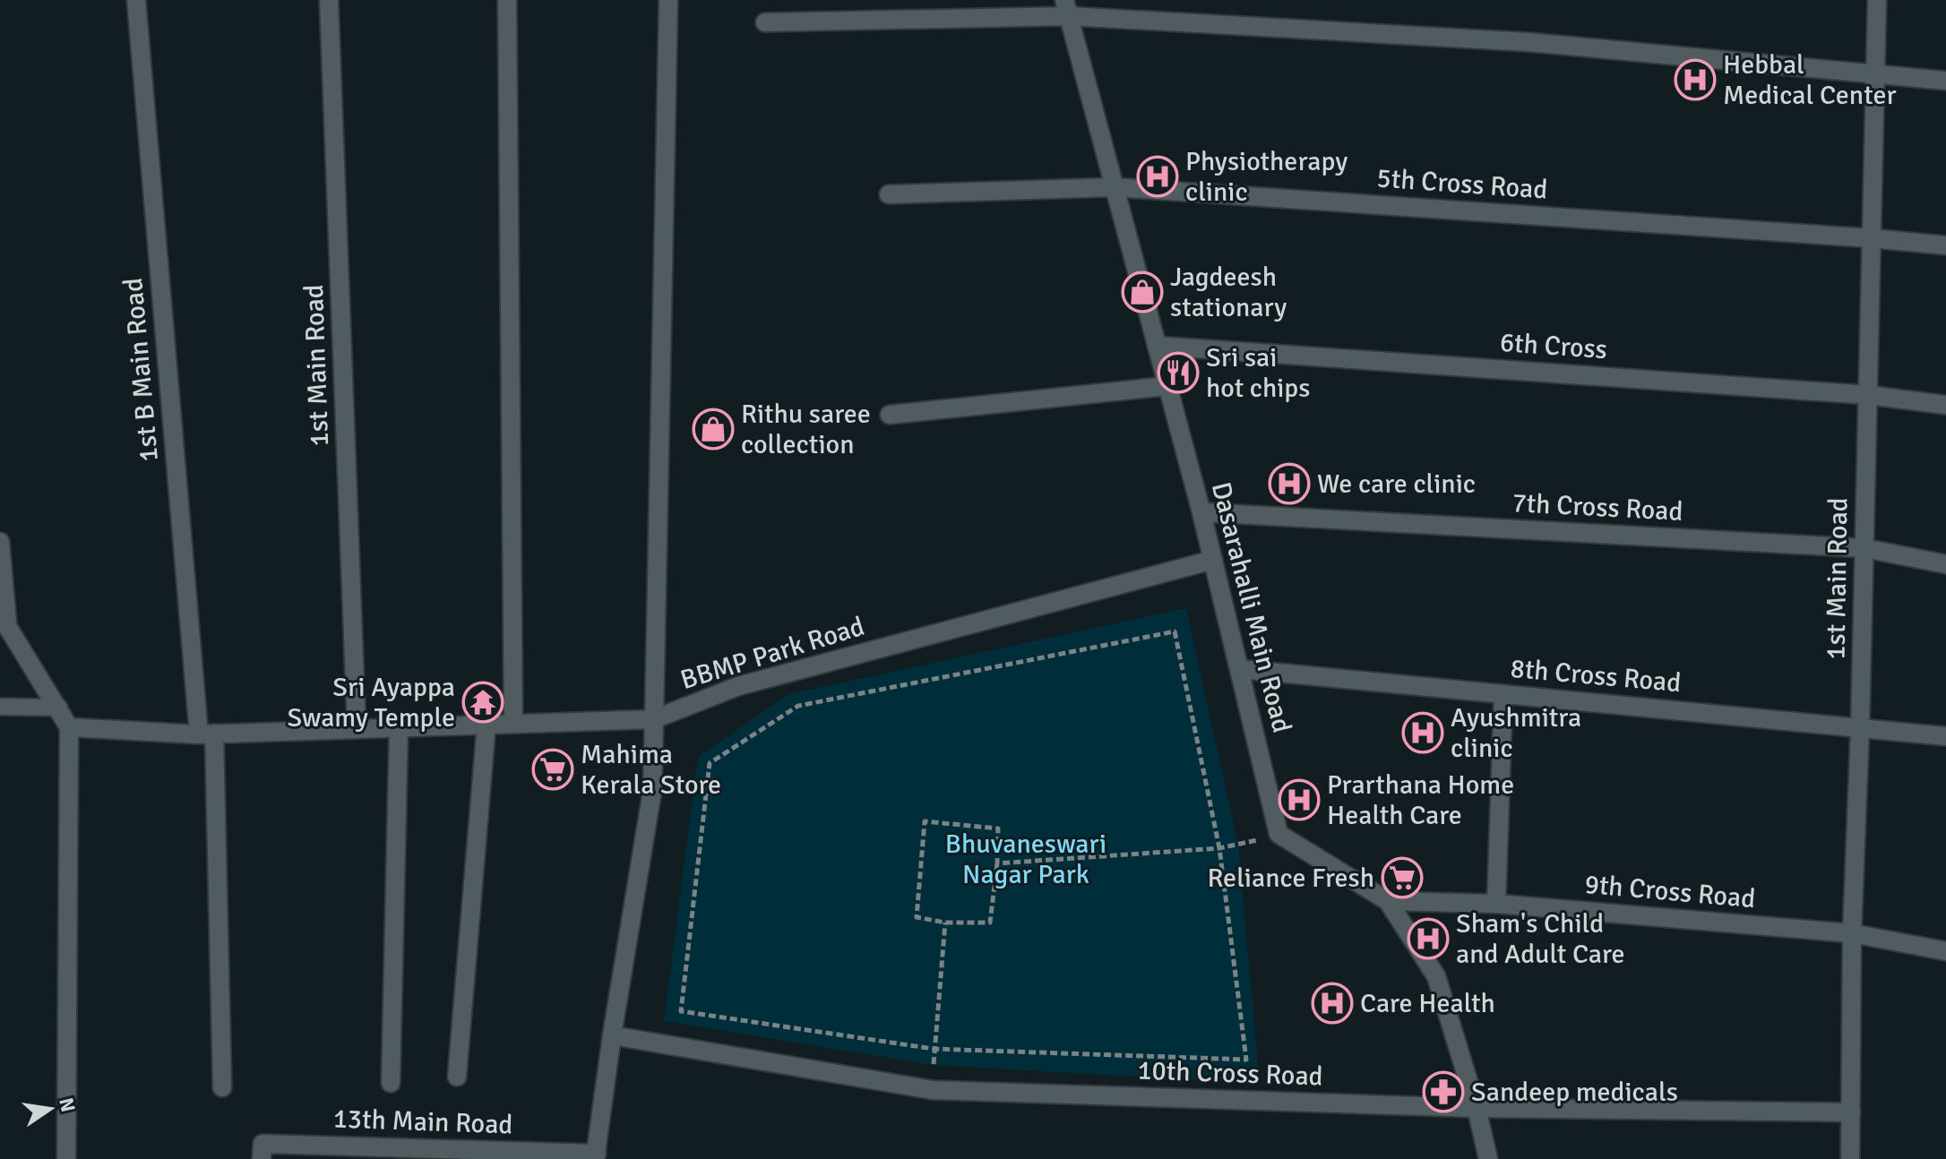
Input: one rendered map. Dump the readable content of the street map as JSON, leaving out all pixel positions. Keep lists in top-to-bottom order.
{
  "streets": {
    "street": [
      "5th Cross Road",
      "6th Cross",
      "1st Main Road",
      "1st B Main Road",
      "7th Cross Road",
      "Dasarahalli Main Road",
      "BBMP Park Road",
      "8th Cross Road",
      "9th Cross Road",
      "10th Cross Road",
      "13th Main Road"
    ]
  },
  "crossings": [
    ["5th Cross Road", "1st Main Road"],
    ["5th Cross Road", "Dasarahalli Main Road"],
    ["6th Cross", "1st Main Road"],
    ["6th Cross", "Dasarahalli Main Road"],
    ["1st Main Road", "7th Cross Road"],
    ["1st Main Road", "8th Cross Road"],
    ["1st Main Road", "9th Cross Road"],
    ["1st Main Road", "10th Cross Road"],
    ["7th Cross Road", "Dasarahalli Main Road"],
    ["Dasarahalli Main Road", "BBMP Park Road"],
    ["Dasarahalli Main Road", "8th Cross Road"],
    ["BBMP Park Road", "10th Cross Road"],
    ["BBMP Park Road", "13th Main Road"]
  ],
  "parks": ["Bhuvaneswari Nagar Park"],
  "places": {
    "hospital": [
      "Hebbal Medical Center",
      "Physiotherapy clinic",
      "We care clinic",
      "Ayushmitra clinic",
      "Prarthana Home Health Care",
      "Sham's Child and Adult Care",
      "Care Health"
    ],
    "shop": ["Jagdeesh stationary", "Rithu saree collection"],
    "restaurant": ["Sri sai hot chips"],
    "temple": ["Sri Ayappa Swamy Temple"],
    "supermarket": ["Mahima Kerala Store", "Reliance Fresh"],
    "pharmacy": ["Sandeep medicals"]
  },
  "north": "right"
}
